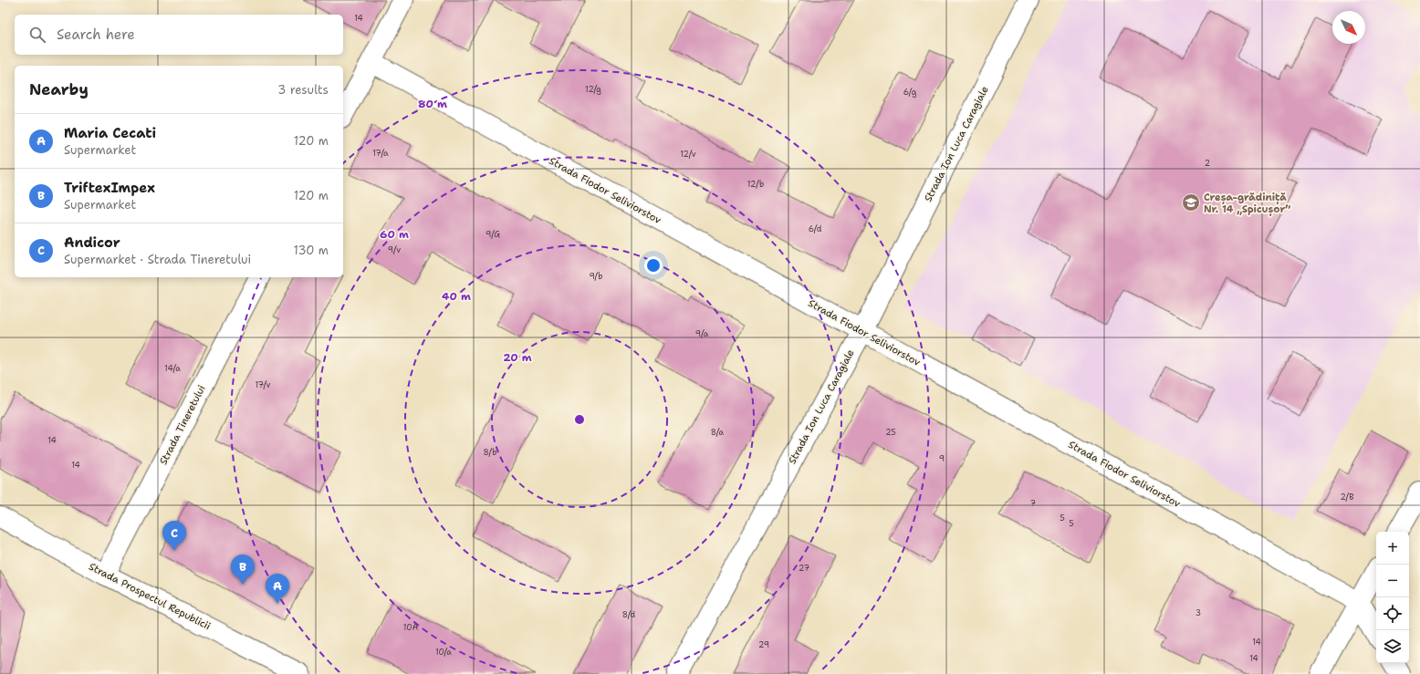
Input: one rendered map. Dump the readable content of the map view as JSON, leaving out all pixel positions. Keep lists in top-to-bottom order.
{
  "streets": {
    "street": [
      "Strada Ion Luca Caragiale",
      "Strada Fiodor Seliviorstov",
      "Strada Tineretului",
      "Strada Prospectul Republicii"
    ]
  },
  "crossings": [
    ["Strada Ion Luca Caragiale", "Strada Fiodor Seliviorstov"],
    ["Strada Tineretului", "Strada Prospectul Republicii"]
  ],
  "places": {
    "school or university": ["Creșa-grădiniță Nr. 14 „Spicușor”"]
  },
  "house_numbers": [
    "14",
    "12/g",
    "6/g",
    "17/a",
    "12/v",
    "2",
    "12/b",
    "6/d",
    "9/G",
    "9/v",
    "9/b",
    "9/a",
    "14/a",
    "17/v",
    "8/a",
    "25",
    "14",
    "8/b",
    "9",
    "14",
    "2/B",
    "7",
    "5",
    "5",
    "27",
    "3",
    "8/d",
    "10A",
    "14",
    "29",
    "10/a",
    "14"
  ],
  "north": "bottom right",
  "page": {
    "search": "Search here",
    "heading": ["Nearby", "3 results"],
    "list": [
      {
        "mark": "A",
        "name": "Maria Cecati",
        "note": "Supermarket",
        "value": "120 m"
      },
      {
        "mark": "B",
        "name": "TriftexImpex",
        "note": "Supermarket",
        "value": "120 m"
      },
      {
        "mark": "C",
        "name": "Andicor",
        "note": "Supermarket · Strada Tineretului",
        "value": "130 m"
      }
    ],
    "pins": ["C", "B", "A"],
    "map_buttons": ["+", "−"]
  },
  "rings": [
    "80 m",
    "60 m",
    "40 m",
    "20 m"
  ]
}
